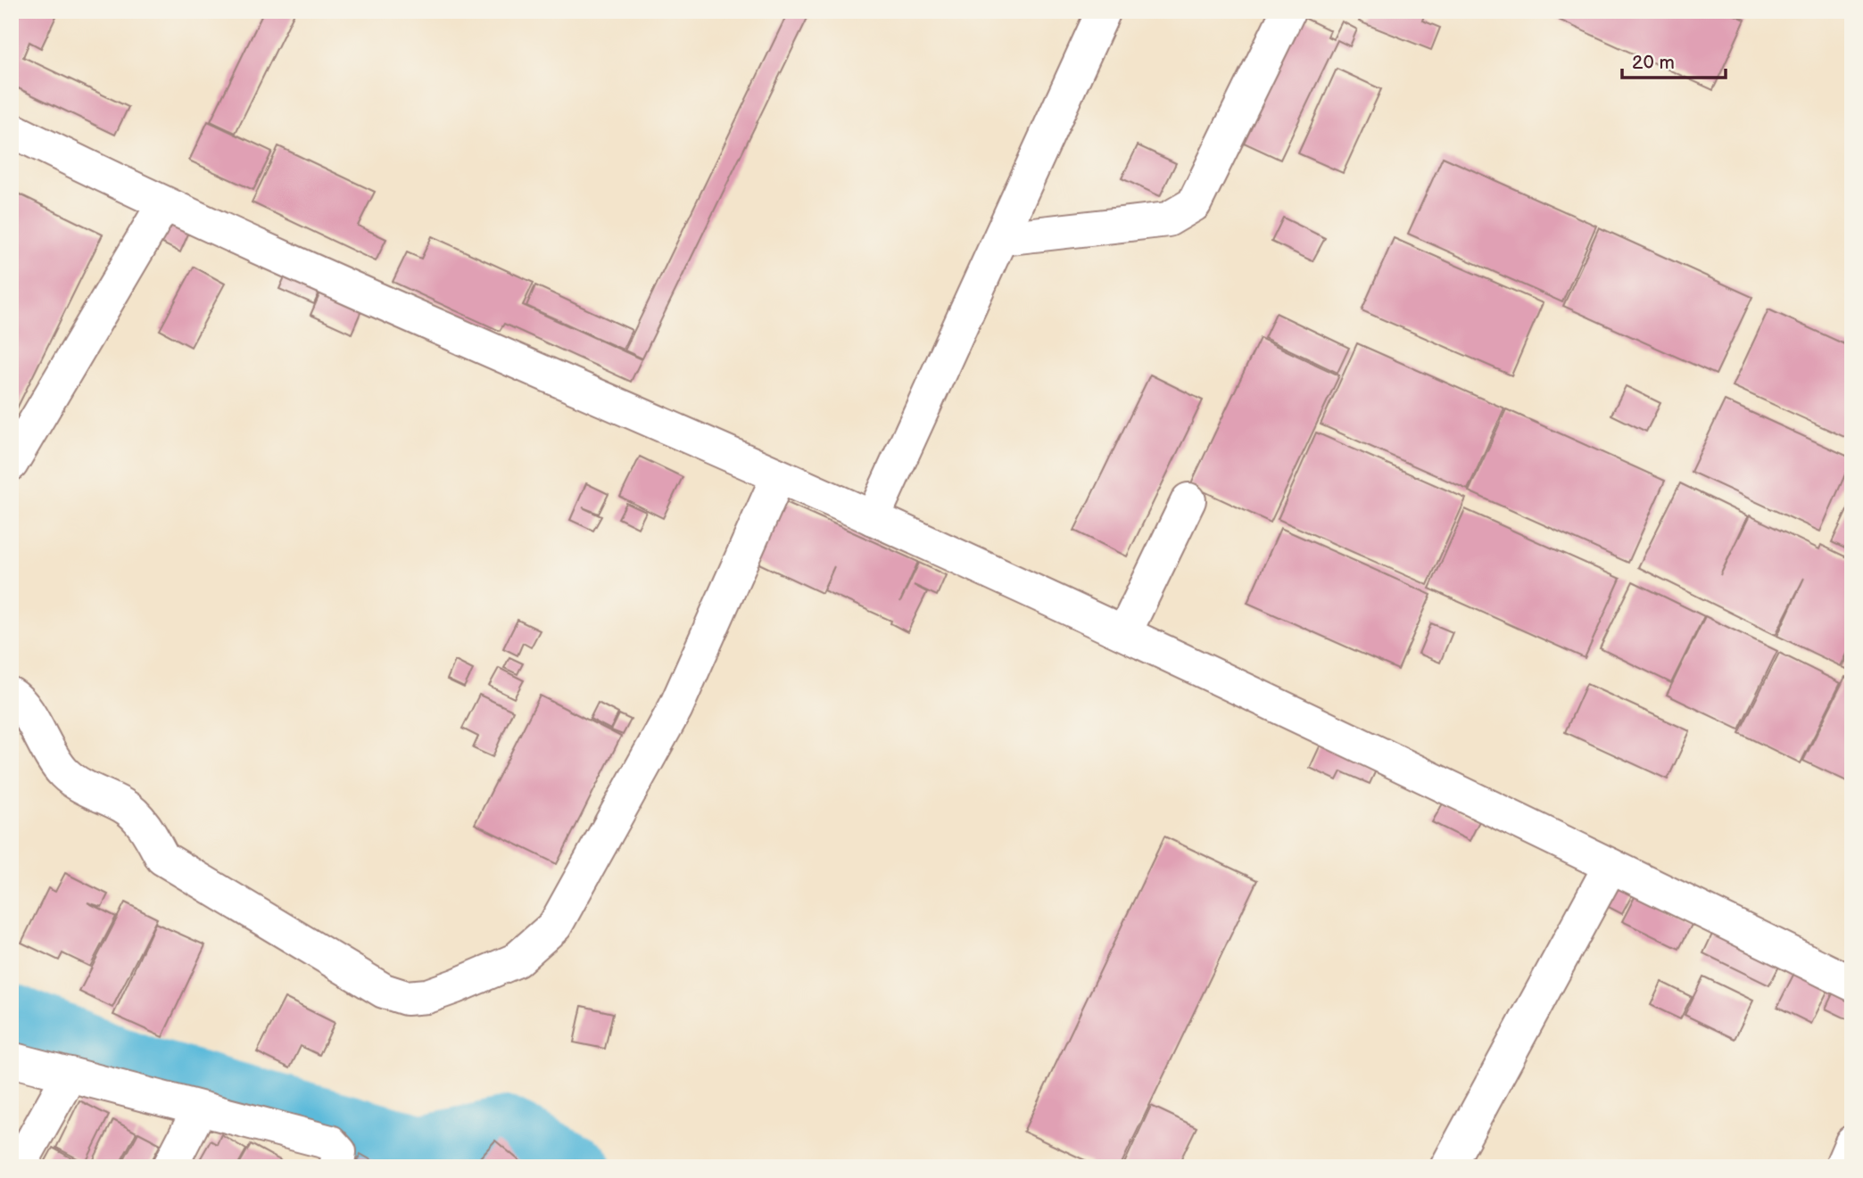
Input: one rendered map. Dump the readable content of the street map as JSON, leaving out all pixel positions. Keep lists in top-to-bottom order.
{
  "scale_bar": "20 m"
}
